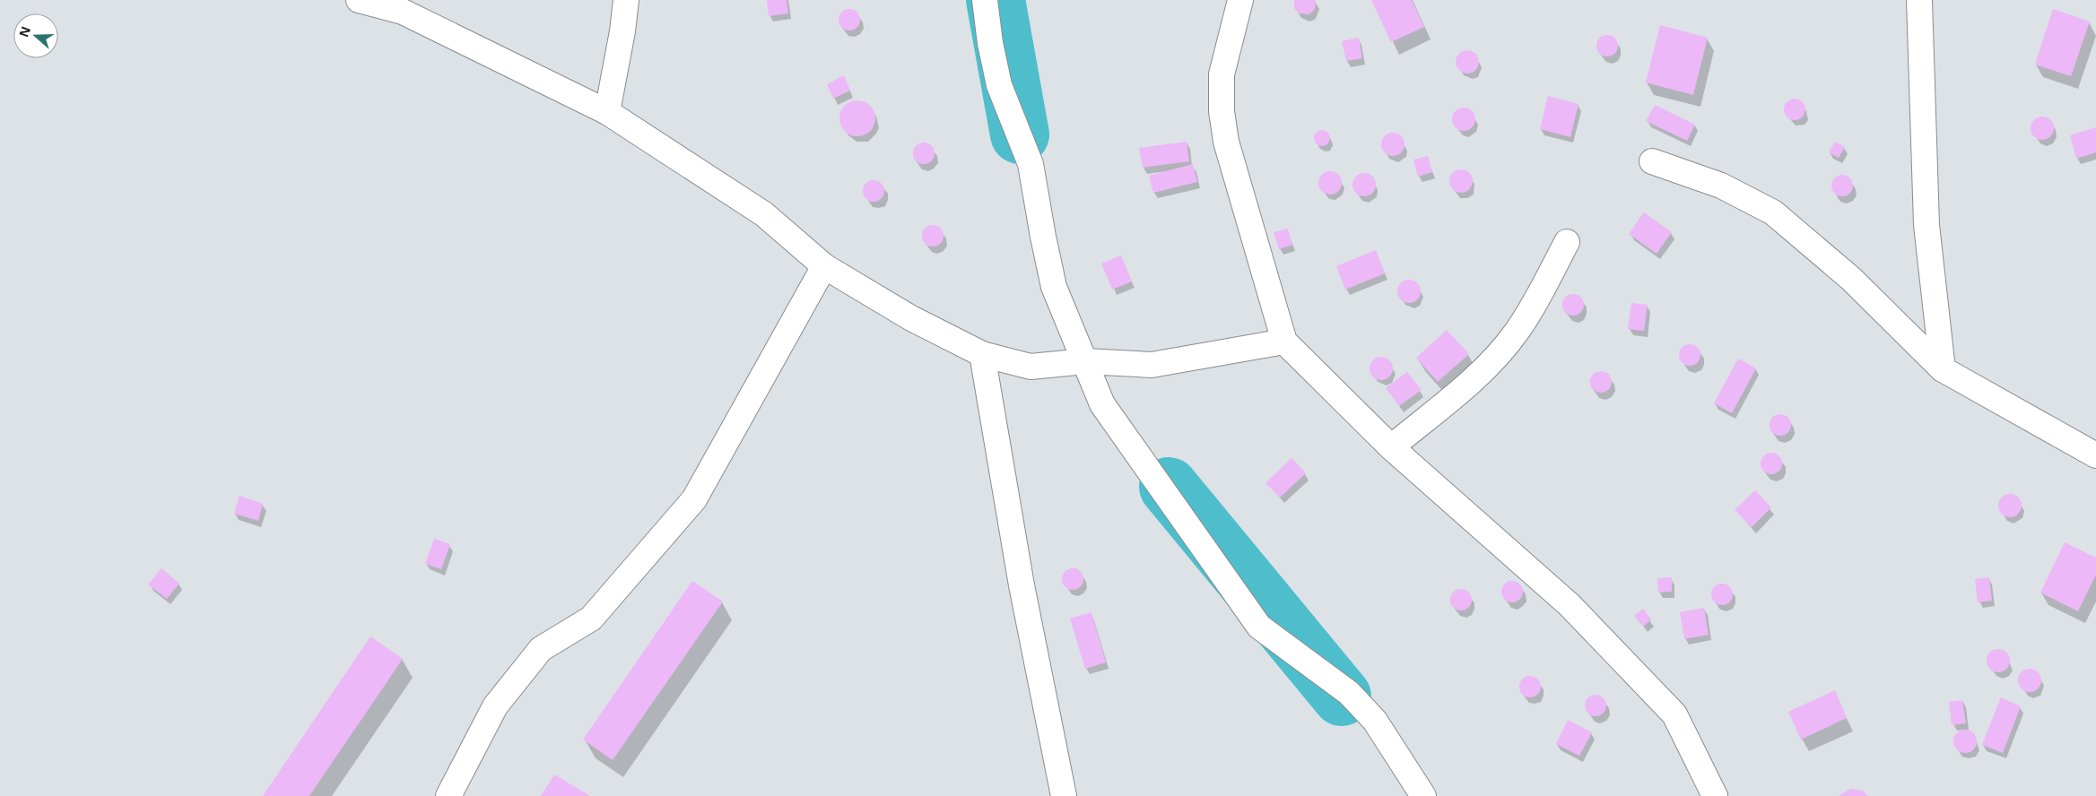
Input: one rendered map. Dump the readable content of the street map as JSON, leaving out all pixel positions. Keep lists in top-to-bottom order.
{
  "north": "left"
}
